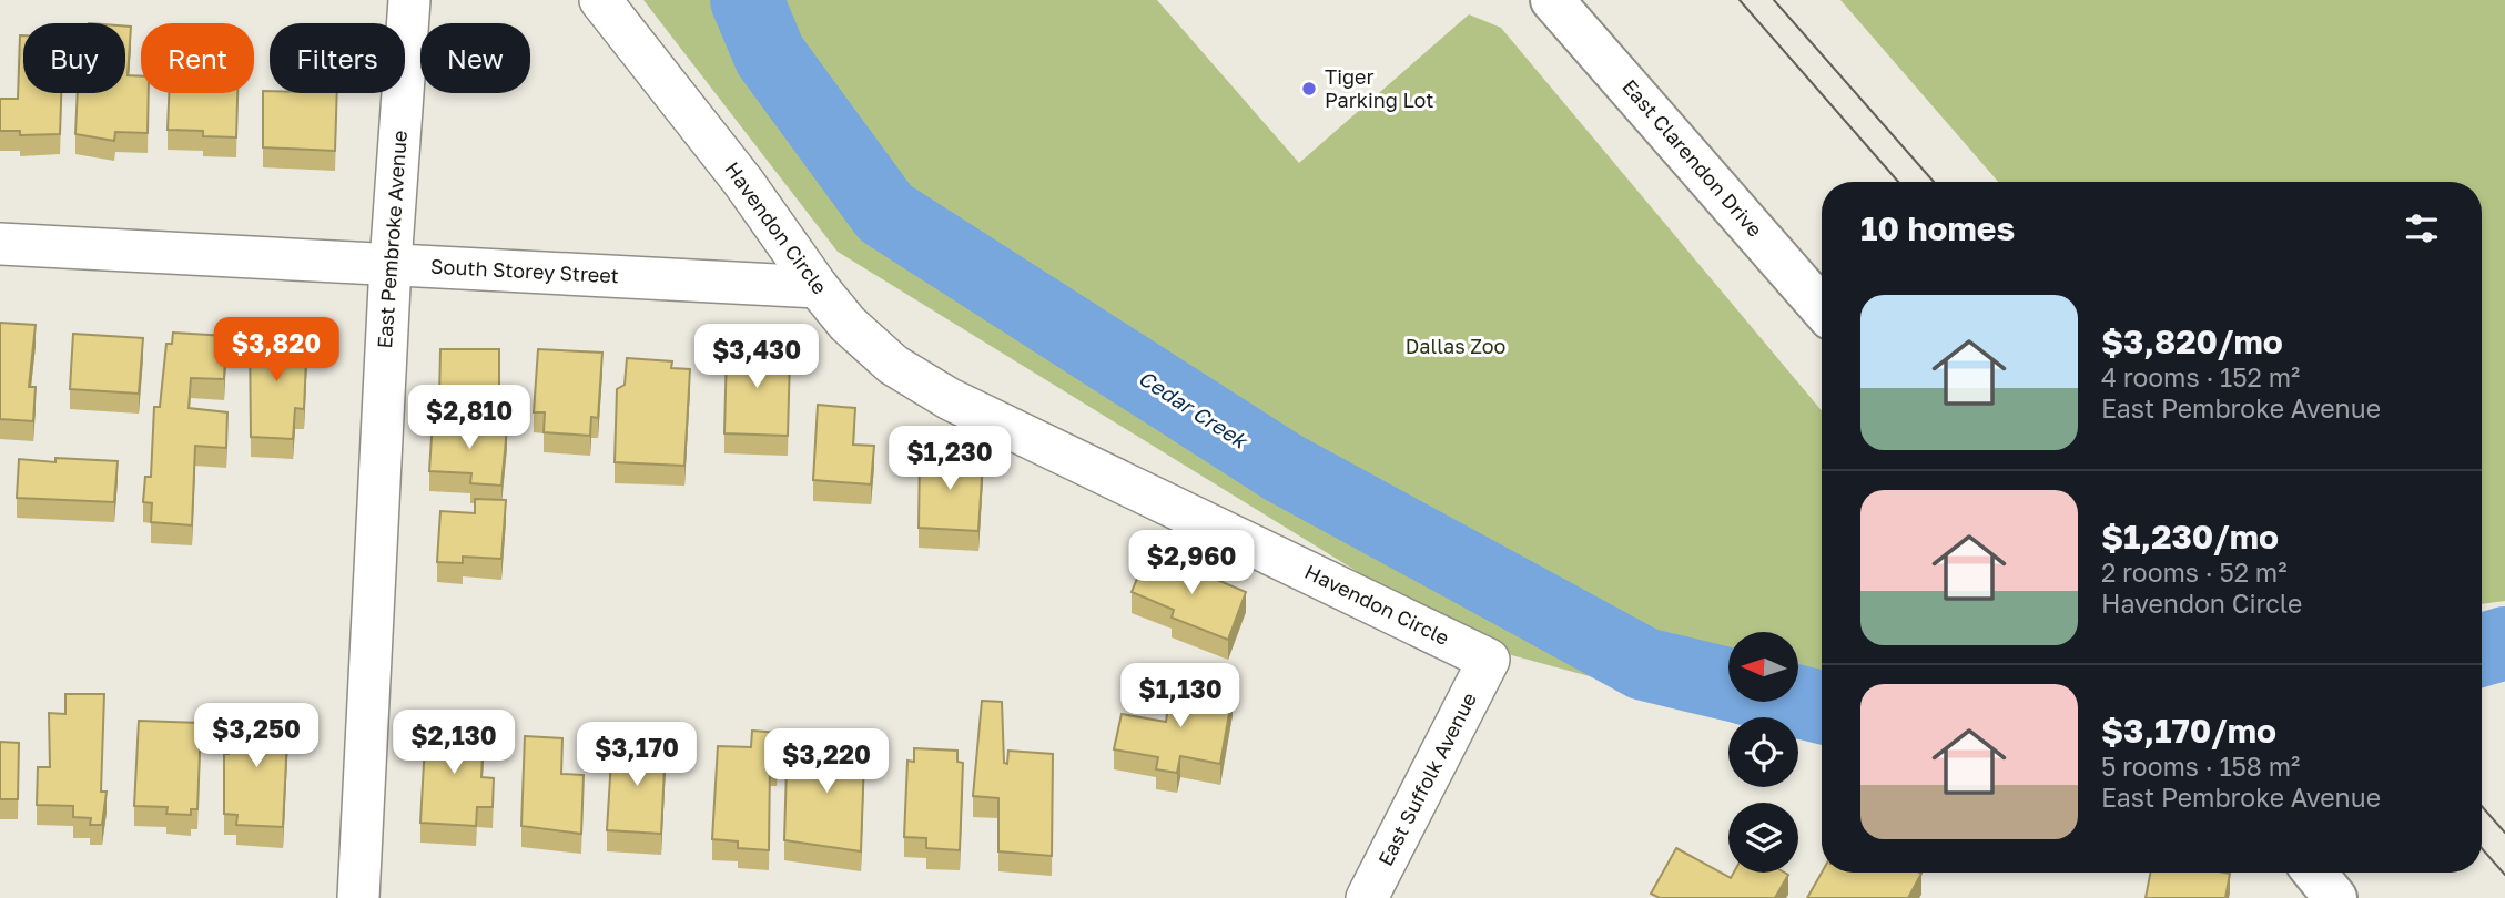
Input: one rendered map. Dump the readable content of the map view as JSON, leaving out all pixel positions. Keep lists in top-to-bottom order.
{
  "streets": {
    "street": [
      "East Clarendon Drive",
      "Havendon Circle",
      "East Pembroke Avenue",
      "South Storey Street",
      "East Suffolk Avenue"
    ]
  },
  "crossings": [
    ["Havendon Circle", "South Storey Street"],
    ["Havendon Circle", "East Suffolk Avenue"],
    ["East Pembroke Avenue", "South Storey Street"]
  ],
  "water": ["Cedar Creek"],
  "parks": ["Dallas Zoo"],
  "places": ["Tiger Parking Lot"],
  "north": "left",
  "page": {
    "chip": [
      "Buy",
      "Rent",
      "Filters",
      "New"
    ],
    "heading": "10 homes",
    "list": [
      {
        "name": "$3,820/mo",
        "note": "4 rooms · 152 m² · East Pembroke Avenue"
      },
      {
        "name": "$1,230/mo",
        "note": "2 rooms · 52 m² · Havendon Circle"
      },
      {
        "name": "$3,170/mo",
        "note": "5 rooms · 158 m² · East Pembroke Avenue"
      }
    ],
    "price": [
      "$3,820",
      "$3,430",
      "$2,810",
      "$1,230",
      "$2,960",
      "$1,130",
      "$3,250",
      "$2,130",
      "$3,170",
      "$3,220"
    ]
  }
}
